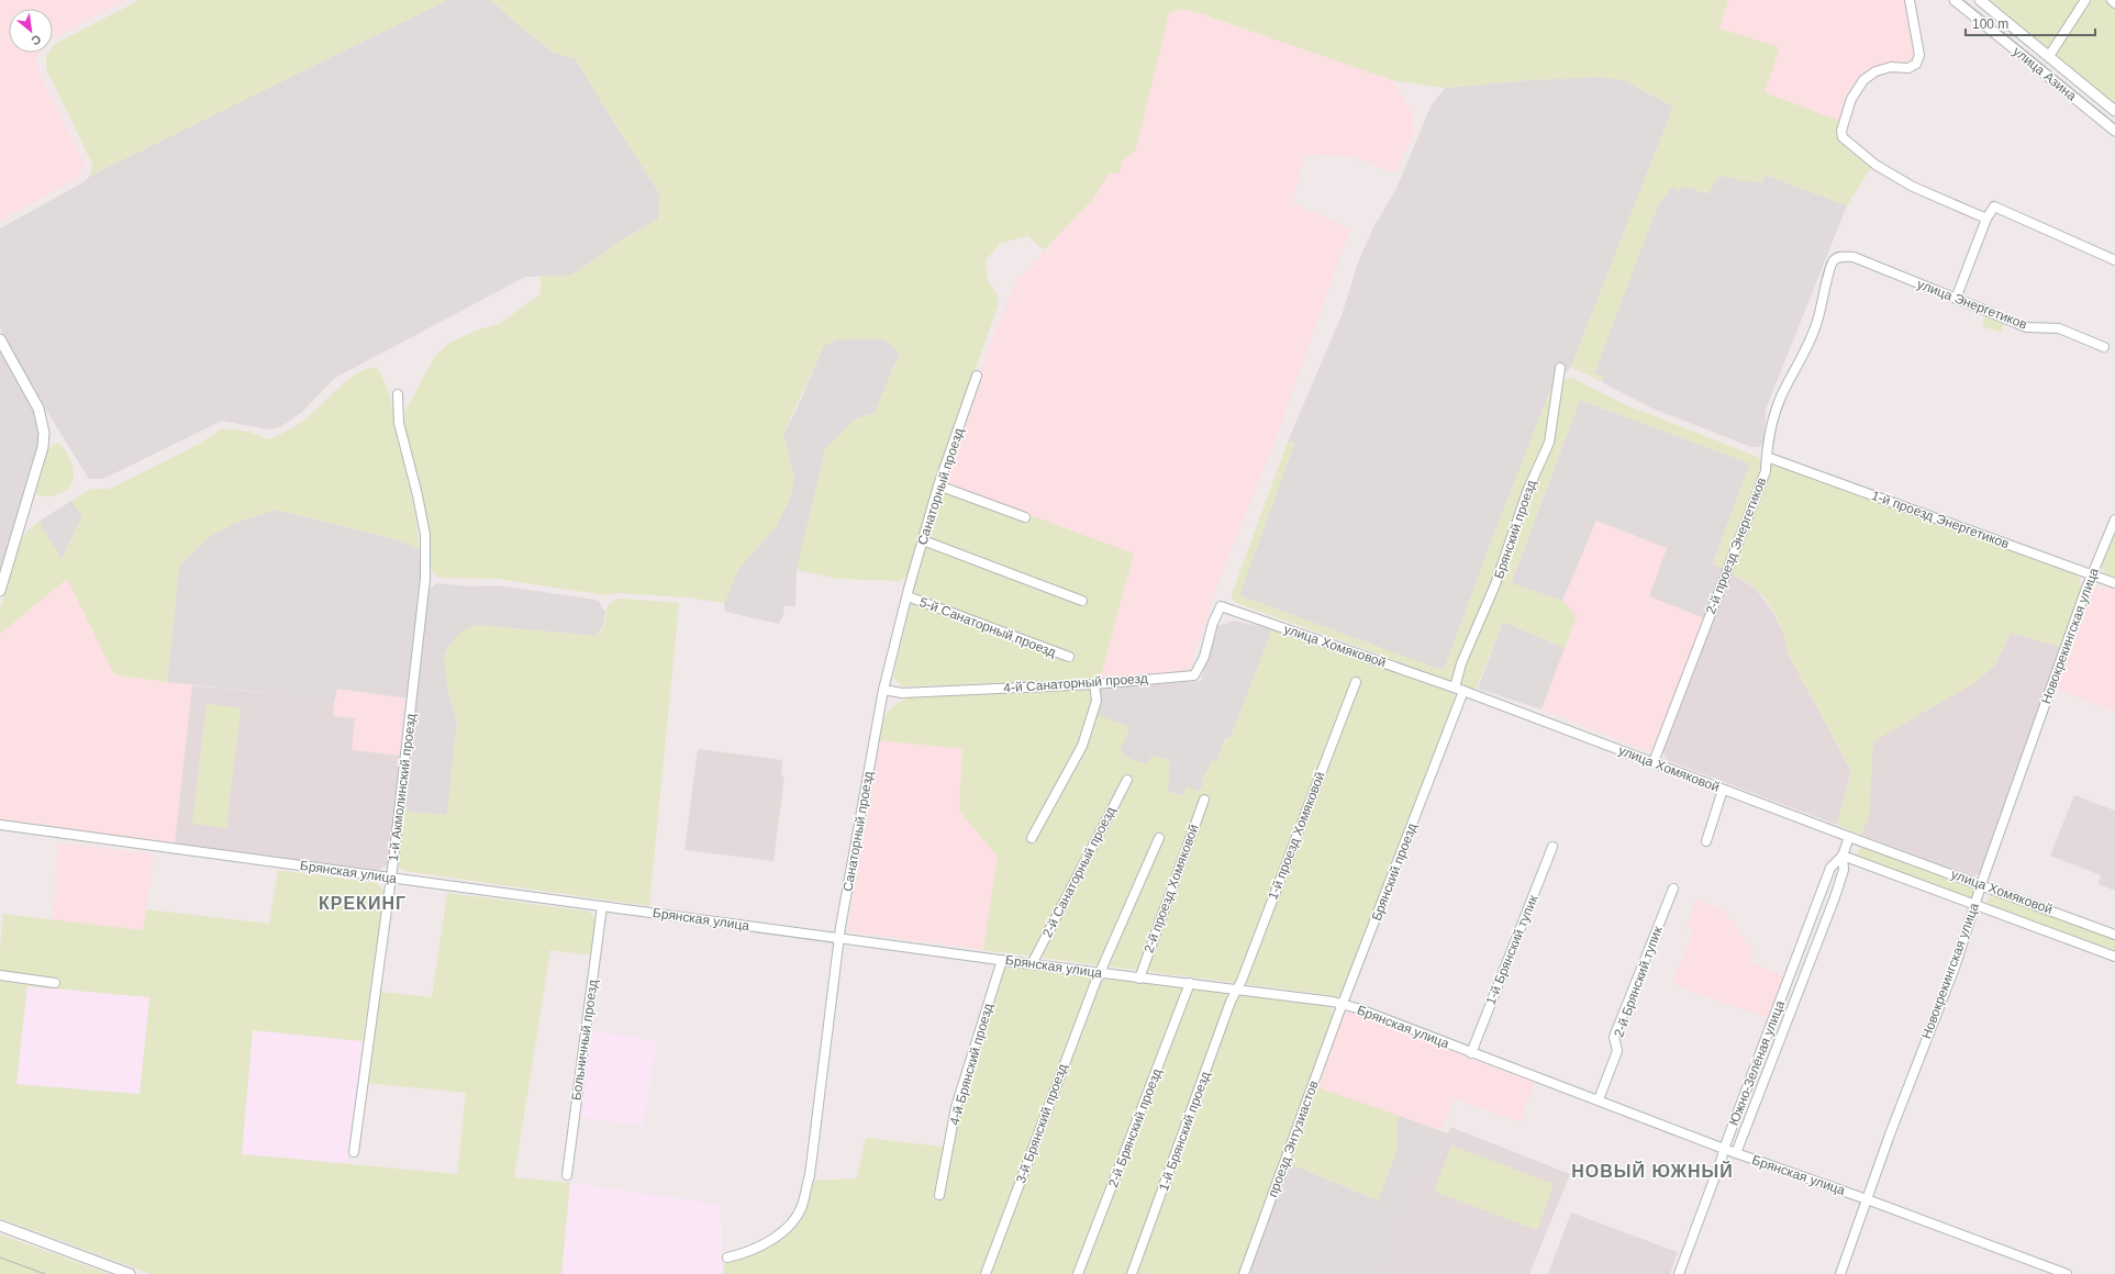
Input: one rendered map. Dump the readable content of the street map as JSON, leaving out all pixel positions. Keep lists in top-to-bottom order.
{
  "streets": {
    "street": [
      "улица Азина",
      "улица Энергетиков",
      "Санаторный проезд",
      "1-й проезд Энергетиков",
      "Брянский проезд",
      "2-й проезд Энергетиков",
      "5-й Санаторный проезд",
      "Новокрекингская улица",
      "улица Хомяковой",
      "4-й Санаторный проезд",
      "1-й Акмолинский проезд",
      "1-й проезд Хомяковой",
      "Брянская улица",
      "2-й Санаторный проезд",
      "2-й проезд Хомяковой",
      "1-й Брянский тупик",
      "2-й Брянский тупик",
      "Больничный проезд",
      "Южно-Зелёная улица",
      "4-й Брянский проезд",
      "3-й Брянский проезд",
      "2-й Брянский проезд",
      "1-й Брянский проезд",
      "проезд Энтузиастов"
    ]
  },
  "crossings": [
    ["улица Энергетиков", "2-й проезд Энергетиков"],
    ["Санаторный проезд", "5-й Санаторный проезд"],
    ["Санаторный проезд", "4-й Санаторный проезд"],
    ["Санаторный проезд", "Брянская улица"],
    ["1-й проезд Энергетиков", "2-й проезд Энергетиков"],
    ["1-й проезд Энергетиков", "Новокрекингская улица"],
    ["Брянский проезд", "улица Хомяковой"],
    ["Брянский проезд", "Брянская улица"],
    ["Брянский проезд", "проезд Энтузиастов"],
    ["2-й проезд Энергетиков", "улица Хомяковой"],
    ["Новокрекингская улица", "улица Хомяковой"],
    ["Новокрекингская улица", "Брянская улица"],
    ["улица Хомяковой", "4-й Санаторный проезд"],
    ["улица Хомяковой", "Южно-Зелёная улица"],
    ["1-й Акмолинский проезд", "Брянская улица"],
    ["1-й проезд Хомяковой", "Брянская улица"],
    ["1-й проезд Хомяковой", "1-й Брянский проезд"],
    ["Брянская улица", "2-й Санаторный проезд"],
    ["Брянская улица", "2-й проезд Хомяковой"],
    ["Брянская улица", "1-й Брянский тупик"],
    ["Брянская улица", "2-й Брянский тупик"],
    ["Брянская улица", "Больничный проезд"],
    ["Брянская улица", "Южно-Зелёная улица"],
    ["Брянская улица", "4-й Брянский проезд"],
    ["Брянская улица", "3-й Брянский проезд"],
    ["Брянская улица", "2-й Брянский проезд"],
    ["Брянская улица", "1-й Брянский проезд"],
    ["Брянская улица", "проезд Энтузиастов"]
  ],
  "districts": ["КРЕКИНГ", "НОВЫЙ ЮЖНЫЙ"],
  "scale_bar": "100 m",
  "north": "bottom right"
}
